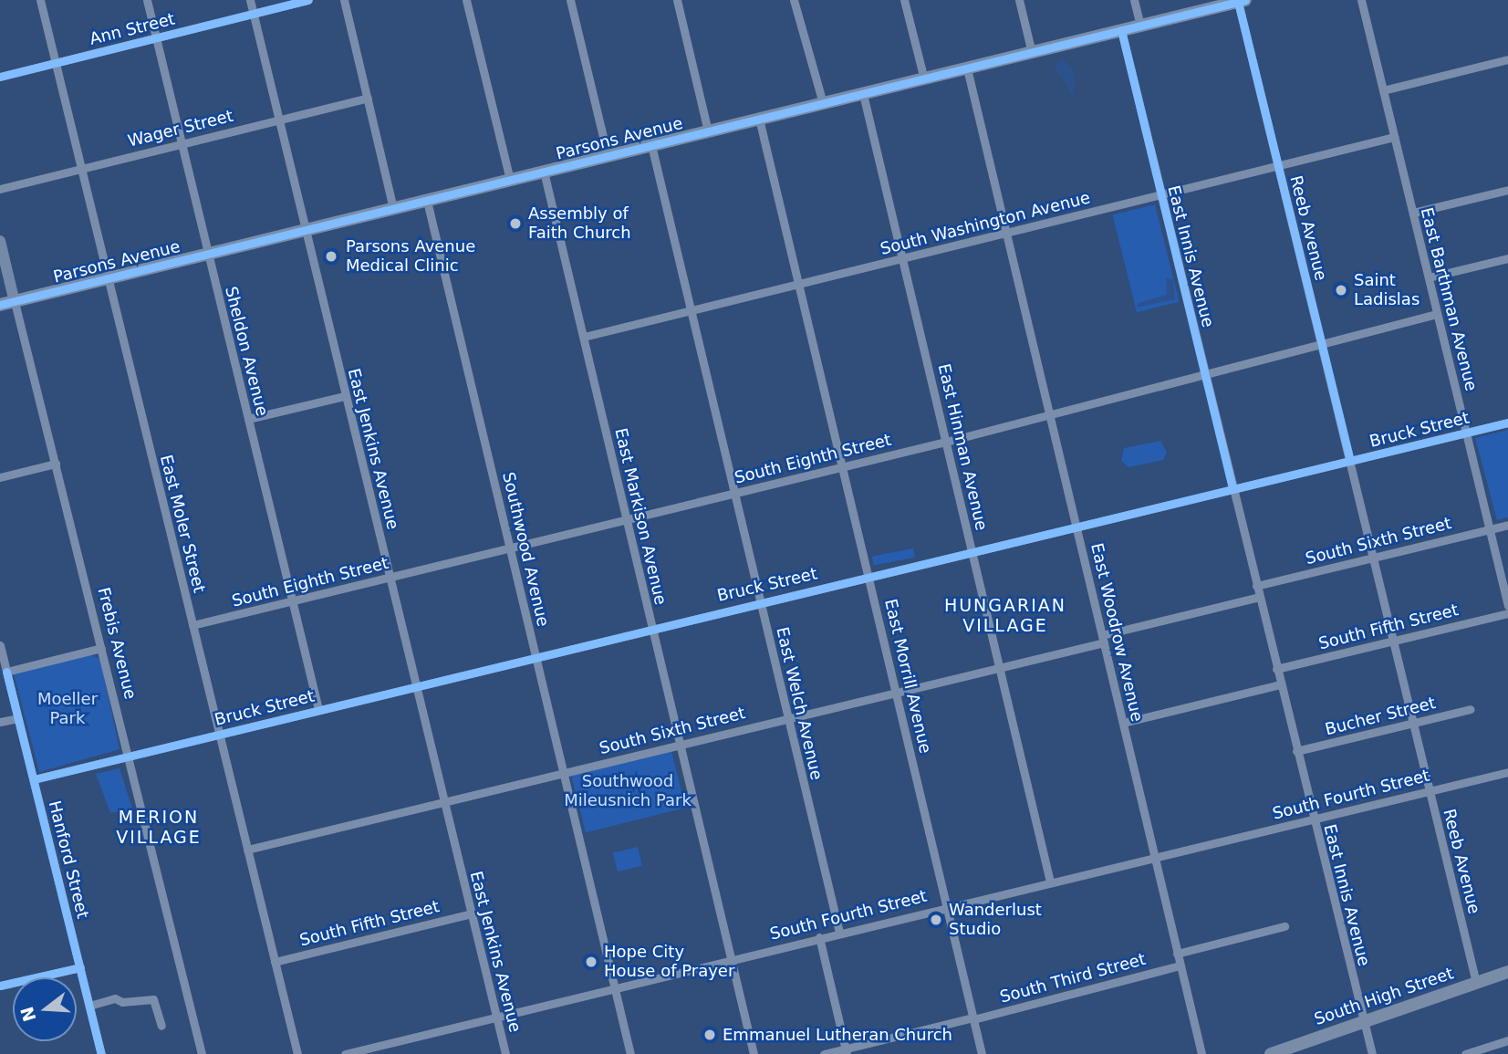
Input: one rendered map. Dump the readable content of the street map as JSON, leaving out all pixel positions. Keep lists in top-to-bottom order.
{
  "streets": {
    "main road": ["Parsons Avenue", "Frebis Avenue", "South High Street"],
    "street": [
      "Ann Street",
      "Wager Street",
      "South Washington Avenue",
      "Reeb Avenue",
      "East Innis Avenue",
      "East Barthman Avenue",
      "Sheldon Avenue",
      "Bruck Street",
      "East Hinman Avenue",
      "East Jenkins Avenue",
      "South Eighth Street",
      "East Markison Avenue",
      "East Moler Street",
      "South Sixth Street",
      "Southwood Avenue",
      "South Fifth Street",
      "East Woodrow Avenue",
      "East Morrill Avenue",
      "East Welch Avenue",
      "Bucher Street",
      "South Fourth Street",
      "Hanford Street",
      "South Third Street"
    ]
  },
  "crossings": [
    ["Ann Street", "Sheldon Avenue"],
    ["Ann Street", "East Jenkins Avenue"],
    ["Ann Street", "East Moler Street"],
    ["Wager Street", "Sheldon Avenue"],
    ["Wager Street", "East Jenkins Avenue"],
    ["Wager Street", "East Moler Street"],
    ["Parsons Avenue", "Reeb Avenue"],
    ["Parsons Avenue", "East Innis Avenue"],
    ["Parsons Avenue", "Sheldon Avenue"],
    ["Parsons Avenue", "East Hinman Avenue"],
    ["Parsons Avenue", "East Jenkins Avenue"],
    ["Parsons Avenue", "East Markison Avenue"],
    ["Parsons Avenue", "East Moler Street"],
    ["Parsons Avenue", "Southwood Avenue"],
    ["Parsons Avenue", "East Woodrow Avenue"],
    ["Parsons Avenue", "Frebis Avenue"],
    ["Parsons Avenue", "East Morrill Avenue"],
    ["Parsons Avenue", "East Welch Avenue"],
    ["South Washington Avenue", "Reeb Avenue"],
    ["South Washington Avenue", "East Innis Avenue"],
    ["South Washington Avenue", "East Barthman Avenue"],
    ["South Washington Avenue", "East Hinman Avenue"],
    ["South Washington Avenue", "East Markison Avenue"],
    ["South Washington Avenue", "East Woodrow Avenue"],
    ["South Washington Avenue", "East Morrill Avenue"],
    ["South Washington Avenue", "East Welch Avenue"],
    ["Reeb Avenue", "Bruck Street"],
    ["Reeb Avenue", "South Eighth Street"],
    ["Reeb Avenue", "South Sixth Street"],
    ["Reeb Avenue", "South Fifth Street"],
    ["Reeb Avenue", "Bucher Street"],
    ["Reeb Avenue", "South Fourth Street"],
    ["Reeb Avenue", "South High Street"],
    ["East Innis Avenue", "Bruck Street"],
    ["East Innis Avenue", "South Eighth Street"],
    ["East Innis Avenue", "South Sixth Street"],
    ["East Innis Avenue", "South Fifth Street"],
    ["East Innis Avenue", "Bucher Street"],
    ["East Innis Avenue", "South Fourth Street"],
    ["East Innis Avenue", "South High Street"],
    ["East Barthman Avenue", "Bruck Street"],
    ["East Barthman Avenue", "South Eighth Street"],
    ["East Barthman Avenue", "South Sixth Street"],
    ["Sheldon Avenue", "Bruck Street"],
    ["Sheldon Avenue", "South Eighth Street"],
    ["Bruck Street", "East Hinman Avenue"],
    ["Bruck Street", "East Jenkins Avenue"],
    ["Bruck Street", "East Markison Avenue"],
    ["Bruck Street", "East Moler Street"],
    ["Bruck Street", "Southwood Avenue"],
    ["Bruck Street", "East Woodrow Avenue"],
    ["Bruck Street", "Frebis Avenue"],
    ["Bruck Street", "East Morrill Avenue"],
    ["Bruck Street", "East Welch Avenue"],
    ["Bruck Street", "Hanford Street"],
    ["East Hinman Avenue", "South Eighth Street"],
    ["East Hinman Avenue", "South Sixth Street"],
    ["East Hinman Avenue", "South Fourth Street"],
    ["East Jenkins Avenue", "South Eighth Street"],
    ["East Jenkins Avenue", "South Sixth Street"],
    ["East Jenkins Avenue", "South Fifth Street"],
    ["East Jenkins Avenue", "South Fourth Street"],
    ["South Eighth Street", "East Markison Avenue"],
    ["South Eighth Street", "East Moler Street"],
    ["South Eighth Street", "Southwood Avenue"],
    ["South Eighth Street", "East Woodrow Avenue"],
    ["South Eighth Street", "East Morrill Avenue"],
    ["South Eighth Street", "East Welch Avenue"],
    ["East Markison Avenue", "South Sixth Street"],
    ["East Markison Avenue", "South Fourth Street"],
    ["East Moler Street", "South Sixth Street"],
    ["East Moler Street", "South Fifth Street"],
    ["South Sixth Street", "Southwood Avenue"],
    ["South Sixth Street", "East Woodrow Avenue"],
    ["South Sixth Street", "East Morrill Avenue"],
    ["South Sixth Street", "East Welch Avenue"],
    ["Southwood Avenue", "South Fourth Street"],
    ["East Woodrow Avenue", "South Fourth Street"],
    ["East Woodrow Avenue", "South Third Street"],
    ["East Morrill Avenue", "South Fourth Street"],
    ["East Morrill Avenue", "South Third Street"],
    ["East Welch Avenue", "South Fourth Street"]
  ],
  "districts": ["HUNGARIAN VILLAGE", "MERION VILLAGE"],
  "parks": ["Moeller Park", "Southwood Mileusnich Park"],
  "places": [
    "Assembly of Faith Church",
    "Parsons Avenue Medical Clinic",
    "Saint Ladislas",
    "Wanderlust Studio",
    "Hope City House of Prayer",
    "Emmanuel Lutheran Church"
  ],
  "north": "left"
}
